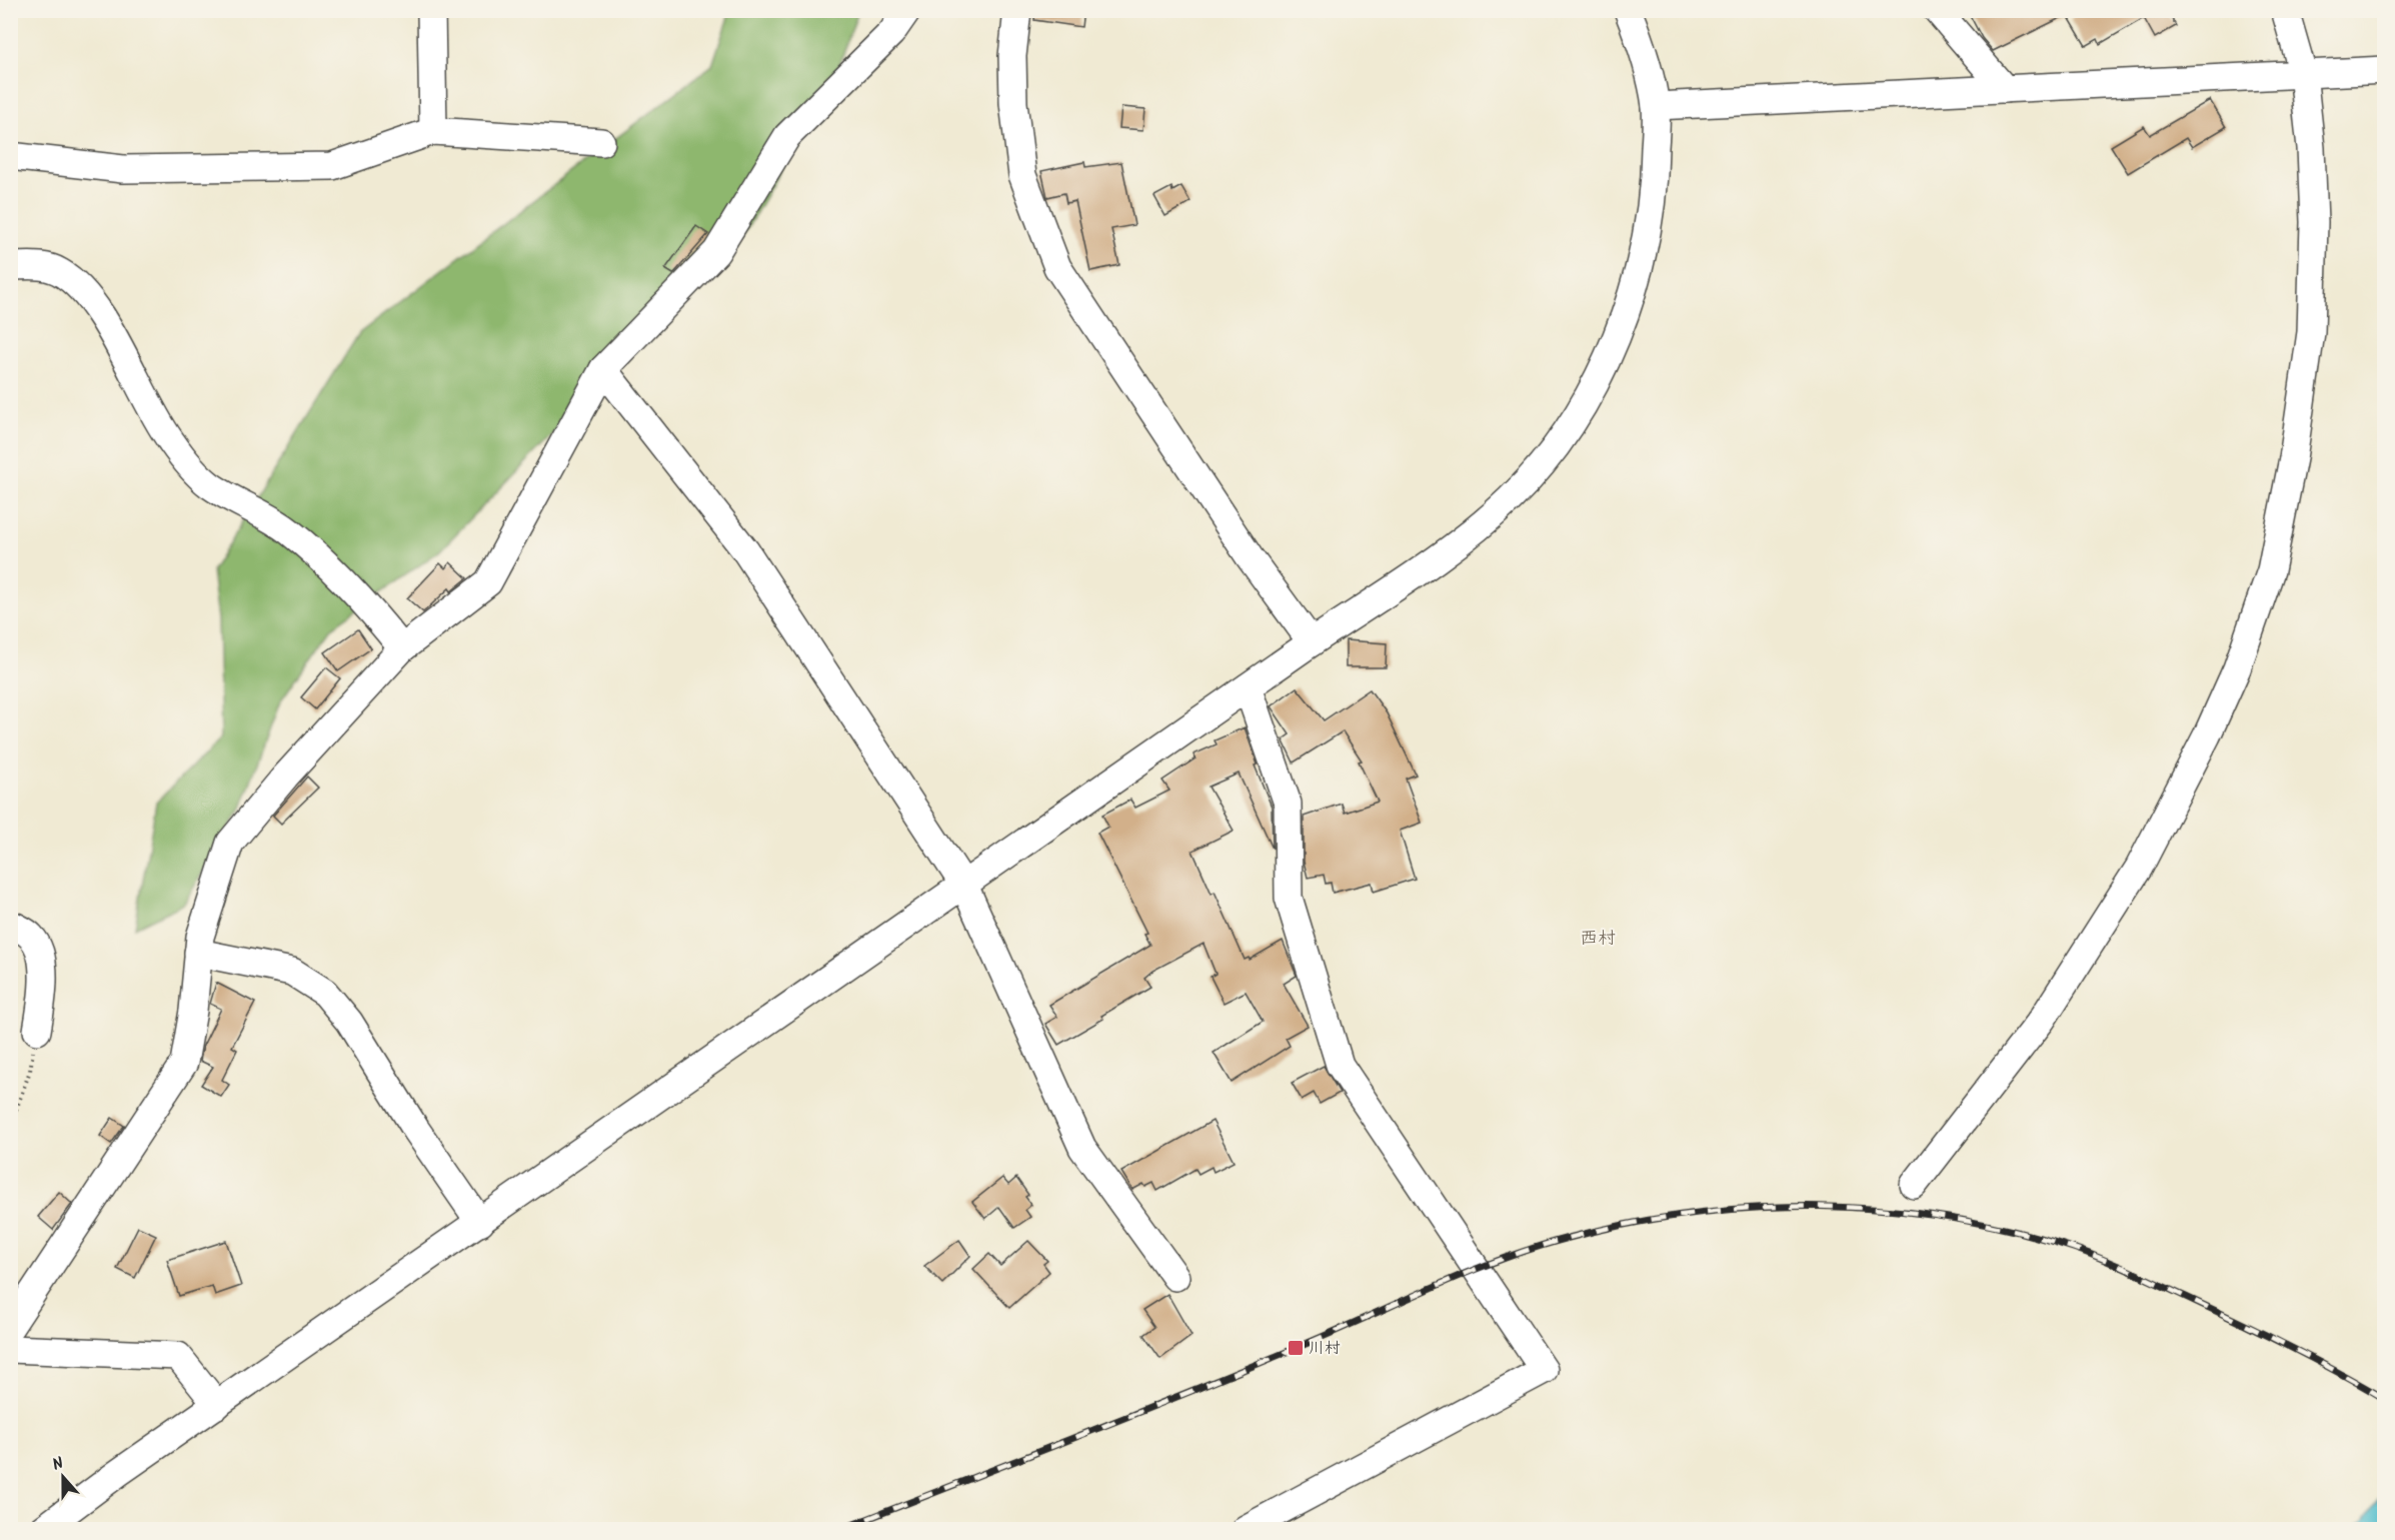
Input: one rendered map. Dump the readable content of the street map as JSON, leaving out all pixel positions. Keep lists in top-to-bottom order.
{
  "districts": ["西村"],
  "places": {
    "transit": ["川村"]
  },
  "north": "top"
}
